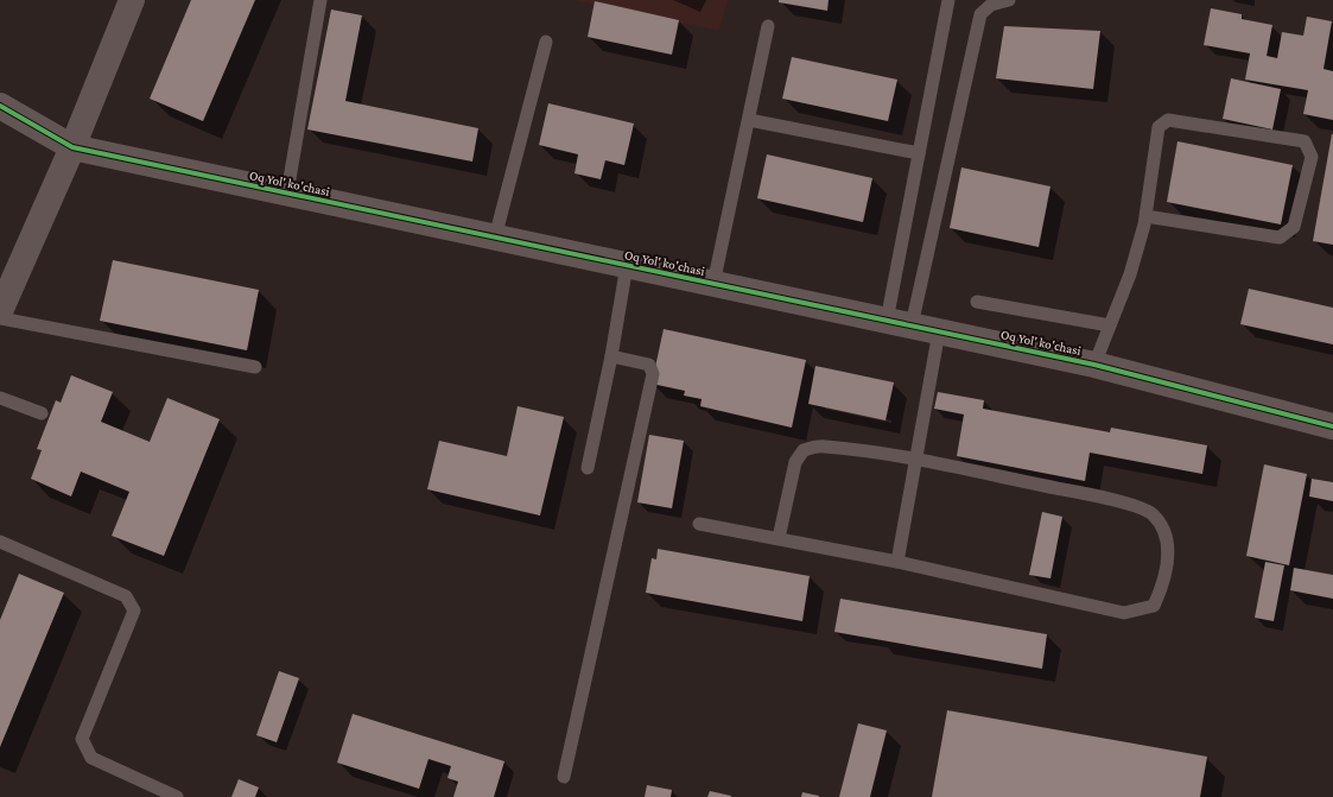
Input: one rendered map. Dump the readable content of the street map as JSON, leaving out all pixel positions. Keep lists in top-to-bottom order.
{
  "streets": {
    "street": ["Oq Yol' ko'chasi"]
  }
}
